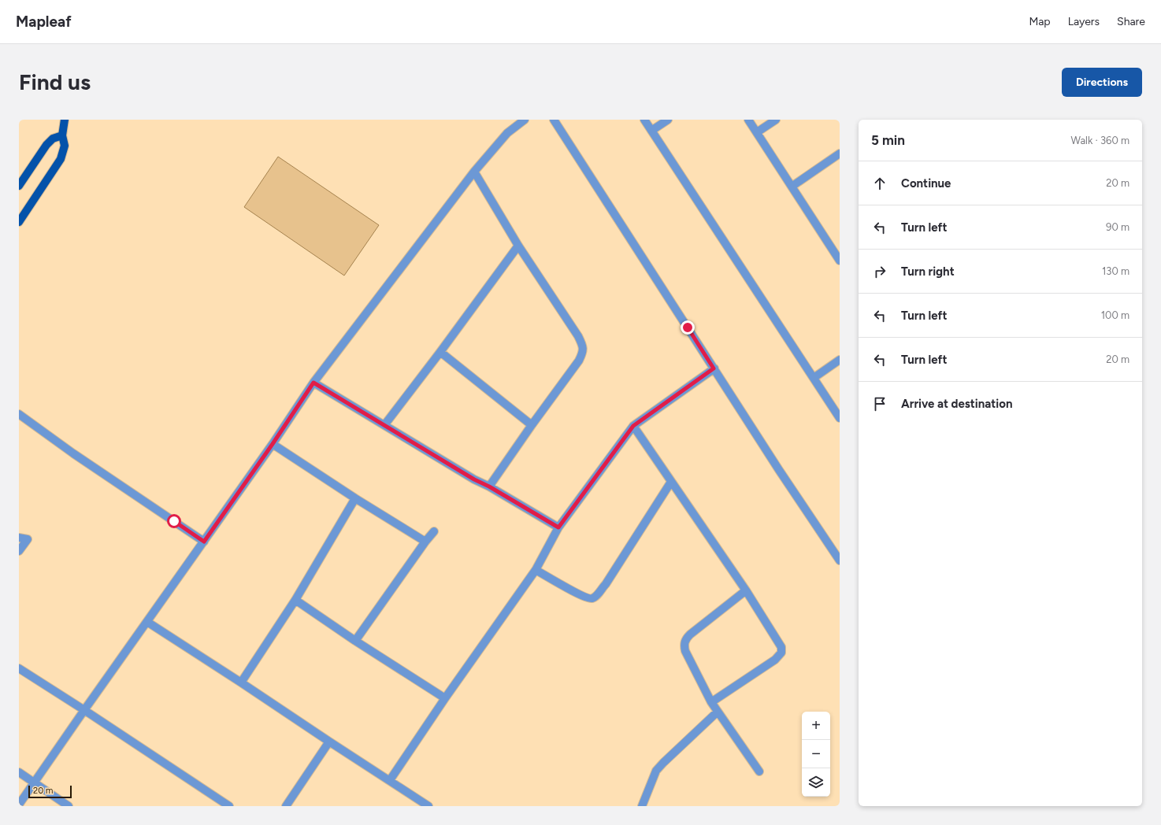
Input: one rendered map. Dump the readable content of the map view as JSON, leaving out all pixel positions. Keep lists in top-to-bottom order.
{
  "scale_bar": "20 m",
  "page": {
    "header": "Mapleaf",
    "nav": ["Map", "Layers", "Share"],
    "buttons": "Directions",
    "title": "Find us",
    "heading": ["5 min", "Walk · 360 m"],
    "list": [
      ["Continue", "20 m"],
      ["Turn left", "90 m"],
      ["Turn right", "130 m"],
      ["Turn left", "100 m"],
      ["Turn left", "20 m"],
      "Arrive at destination"
    ],
    "map_buttons": ["+", "−"],
    "scale": "20 m"
  }
}
